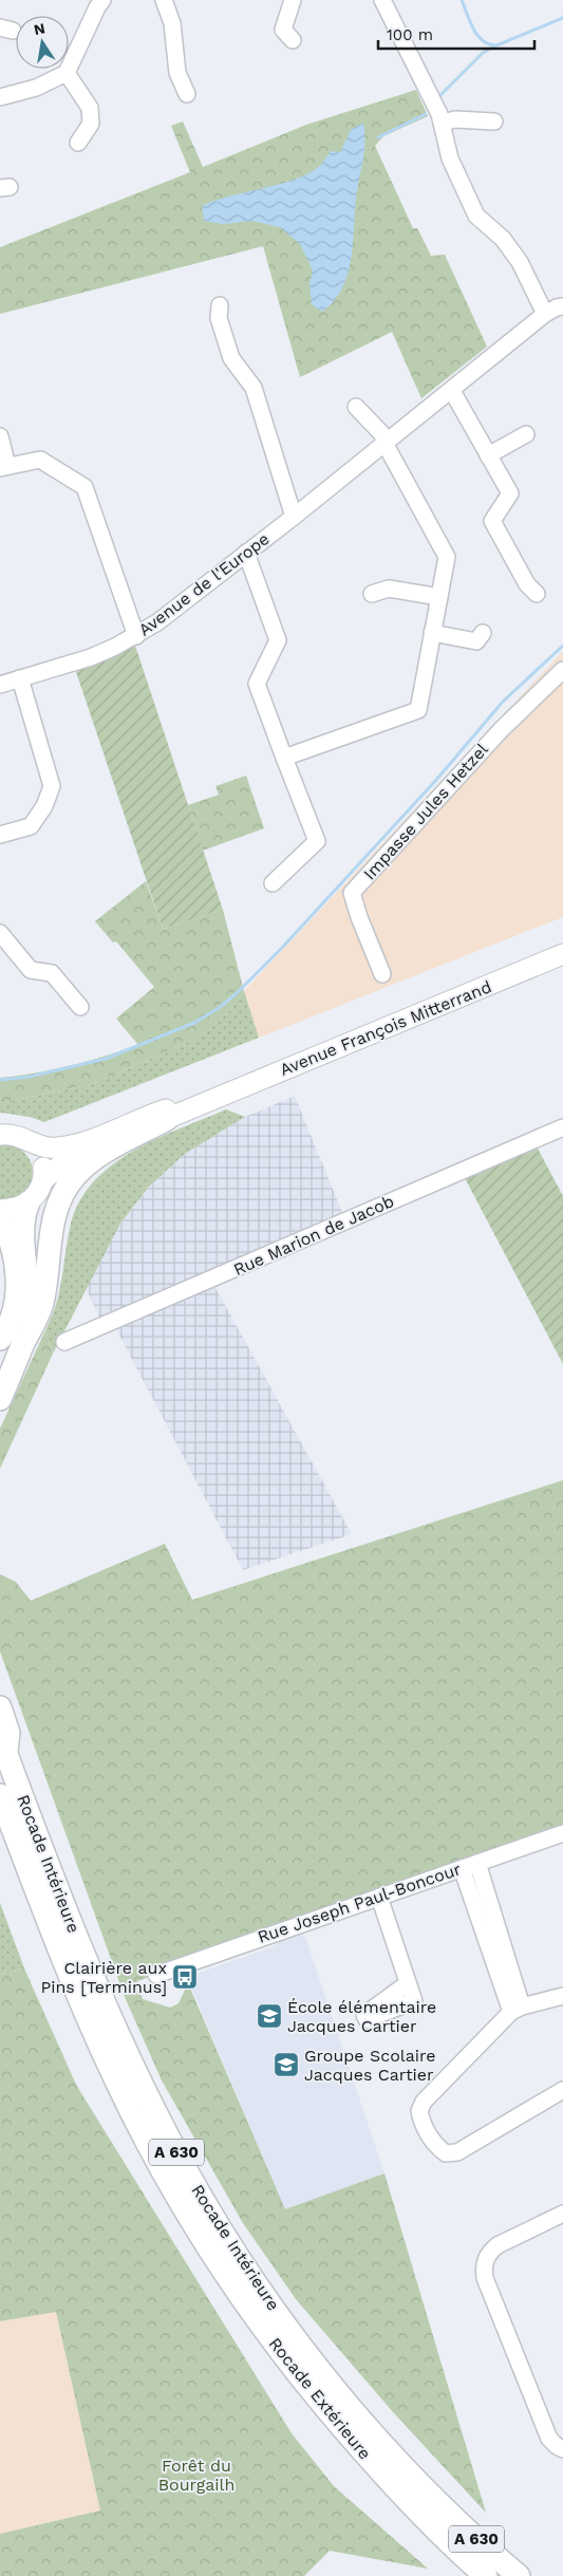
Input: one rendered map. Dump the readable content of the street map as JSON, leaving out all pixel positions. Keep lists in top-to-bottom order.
{
  "streets": {
    "highway": ["Rocade Intérieure", "A 630", "Rocade Extérieure"],
    "main road": ["Avenue François Mitterrand"],
    "street": [
      "Avenue de l'Europe",
      "Impasse Jules Hetzel",
      "Rue Marion de Jacob",
      "Rue Joseph Paul-Boncour"
    ]
  },
  "parks": ["Forêt du Bourgailh"],
  "places": {
    "bus stop": ["Clairière aux Pins [Terminus]"],
    "school or university": ["École élémentaire Jacques Cartier", "Groupe Scolaire Jacques Cartier"]
  },
  "scale_bar": "100 m",
  "north": "top"
}
